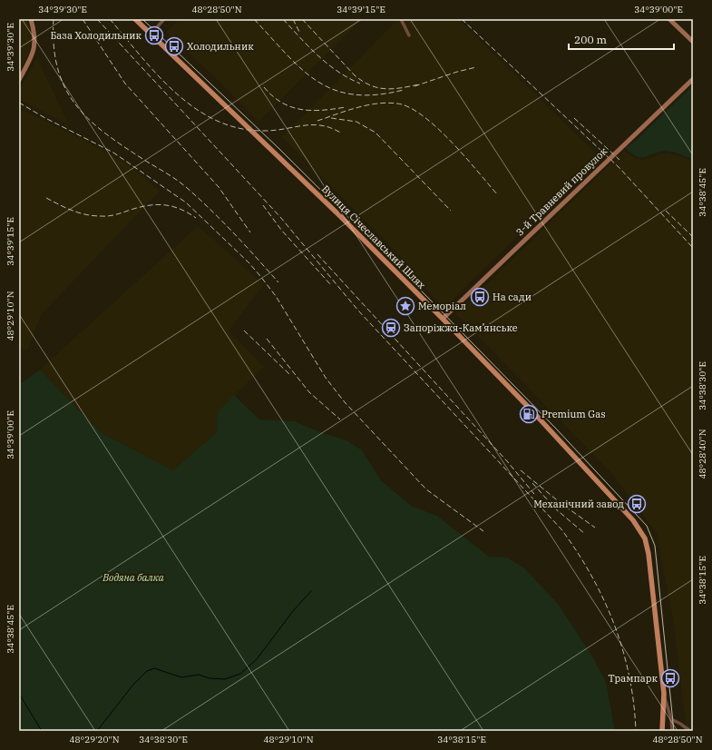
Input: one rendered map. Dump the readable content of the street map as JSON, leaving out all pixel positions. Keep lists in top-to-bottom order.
{
  "streets": {
    "main road": ["3-й Травневий провулок", "Вулиця Січеславський Шлях"]
  },
  "crossings": [
    ["3-й Травневий провулок", "Вулиця Січеславський Шлях"]
  ],
  "parks": ["Водяна балка"],
  "places": {
    "bus stop": [
      "База Холодильник",
      "Холодильник",
      "На сади",
      "Механічний завод",
      "Трампарк"
    ],
    "place": ["Меморіал"],
    "station": ["Запоріжжя-Кам’янське"],
    "fuel station": ["Premium Gas"]
  },
  "scale_bar": "200 m",
  "coordinates": [
    "34°39'30\"E",
    "48°28'50\"N",
    "34°39'15\"E",
    "34°39'00\"E",
    "34°38'45\"E",
    "48°29'10\"N",
    "34°38'30\"E",
    "48°28'40\"N",
    "34°38'15\"E",
    "48°29'20\"N"
  ]
}
